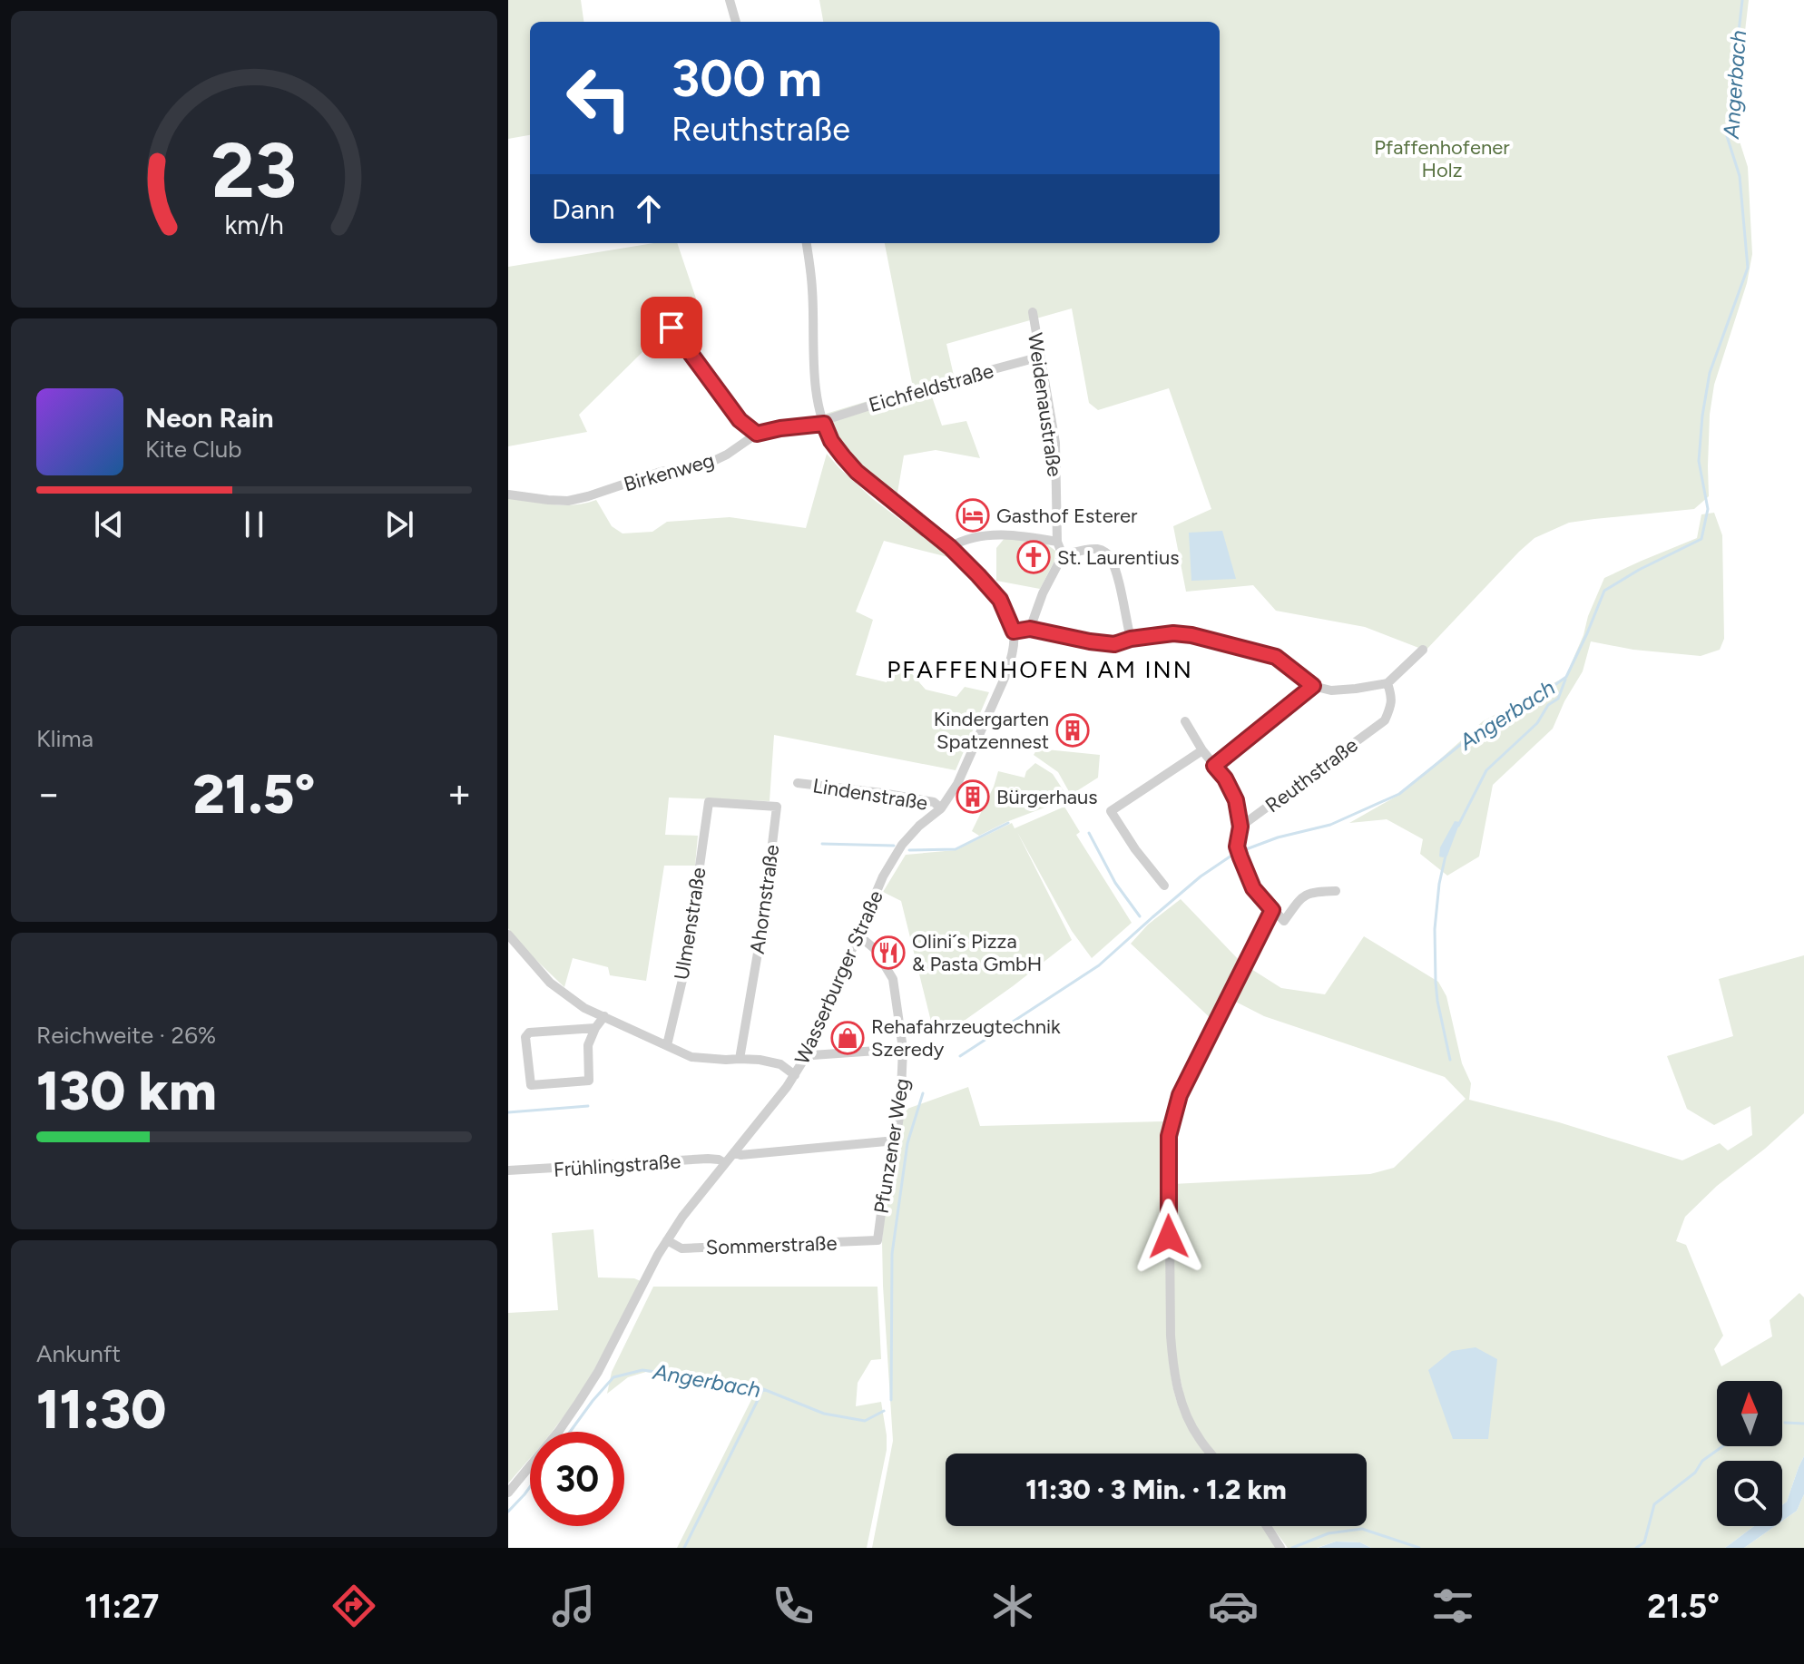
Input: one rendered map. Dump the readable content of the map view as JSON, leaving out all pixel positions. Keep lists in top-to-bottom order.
{
  "streets": {
    "street": [
      "Eichfeldstraße",
      "Weidenaustraße",
      "Birkenweg",
      "Reuthstraße",
      "Lindenstraße",
      "Ahornstraße",
      "Ulmenstraße",
      "Wasserburger Straße",
      "Pfunzener Weg",
      "Frühlingstraße",
      "Sommerstraße"
    ]
  },
  "crossings": [
    ["Eichfeldstraße", "Weidenaustraße"],
    ["Eichfeldstraße", "Birkenweg"],
    ["Lindenstraße", "Wasserburger Straße"],
    ["Ahornstraße", "Ulmenstraße"],
    ["Wasserburger Straße", "Pfunzener Weg"],
    ["Wasserburger Straße", "Frühlingstraße"],
    ["Wasserburger Straße", "Sommerstraße"],
    ["Pfunzener Weg", "Sommerstraße"]
  ],
  "districts": ["PFAFFENHOFEN AM INN"],
  "water": ["Angerbach"],
  "parks": ["Pfaffenhofener Holz"],
  "places": {
    "hotel": ["Gasthof Esterer"],
    "church": ["St. Laurentius"],
    "building": ["Kindergarten Spatzennest", "Bürgerhaus"],
    "restaurant": ["Olini´s Pizza & Pasta GmbH"],
    "shop": ["Rehafahrzeugtechnik Szeredy"]
  },
  "north": "top",
  "page": {
    "turn": ["300 m", "Reuthstraße"],
    "then": "Dann",
    "song": ["Neon Rain", "Kite Club"],
    "tile": [
      "Klima",
      ["Reichweite · 26%", "130 km"],
      ["Ankunft", "11:30"]
    ],
    "heat": ["−", "21.5°", "+"],
    "limit": "30",
    "trip": "11:30 · 3 Min. · 1.2 km",
    "tabs": ["11:27", "21.5°"],
    "gauge": ["23", "km/h"]
  }
}
